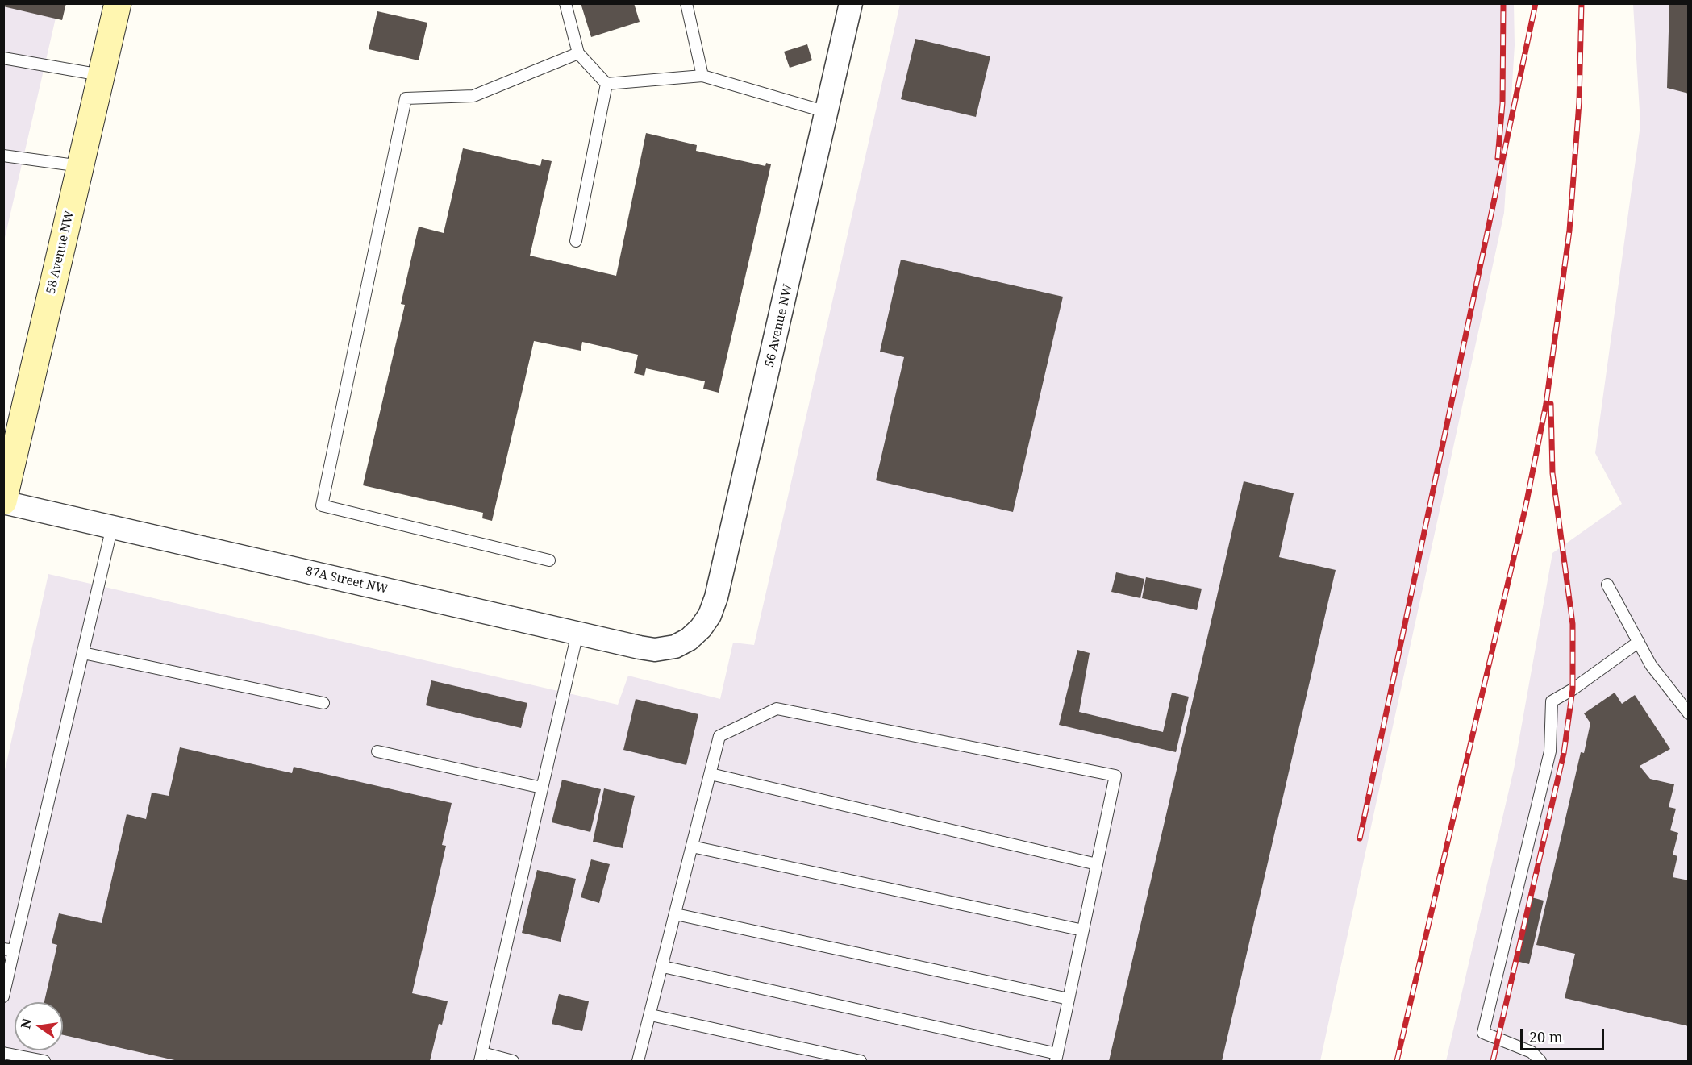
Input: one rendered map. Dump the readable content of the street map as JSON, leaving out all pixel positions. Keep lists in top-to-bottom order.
{
  "streets": {
    "street": ["58 Avenue NW", "56 Avenue NW", "87A Street NW"]
  },
  "crossings": [
    ["58 Avenue NW", "87A Street NW"],
    ["56 Avenue NW", "87A Street NW"]
  ],
  "scale_bar": "20 m",
  "north": "left"
}
